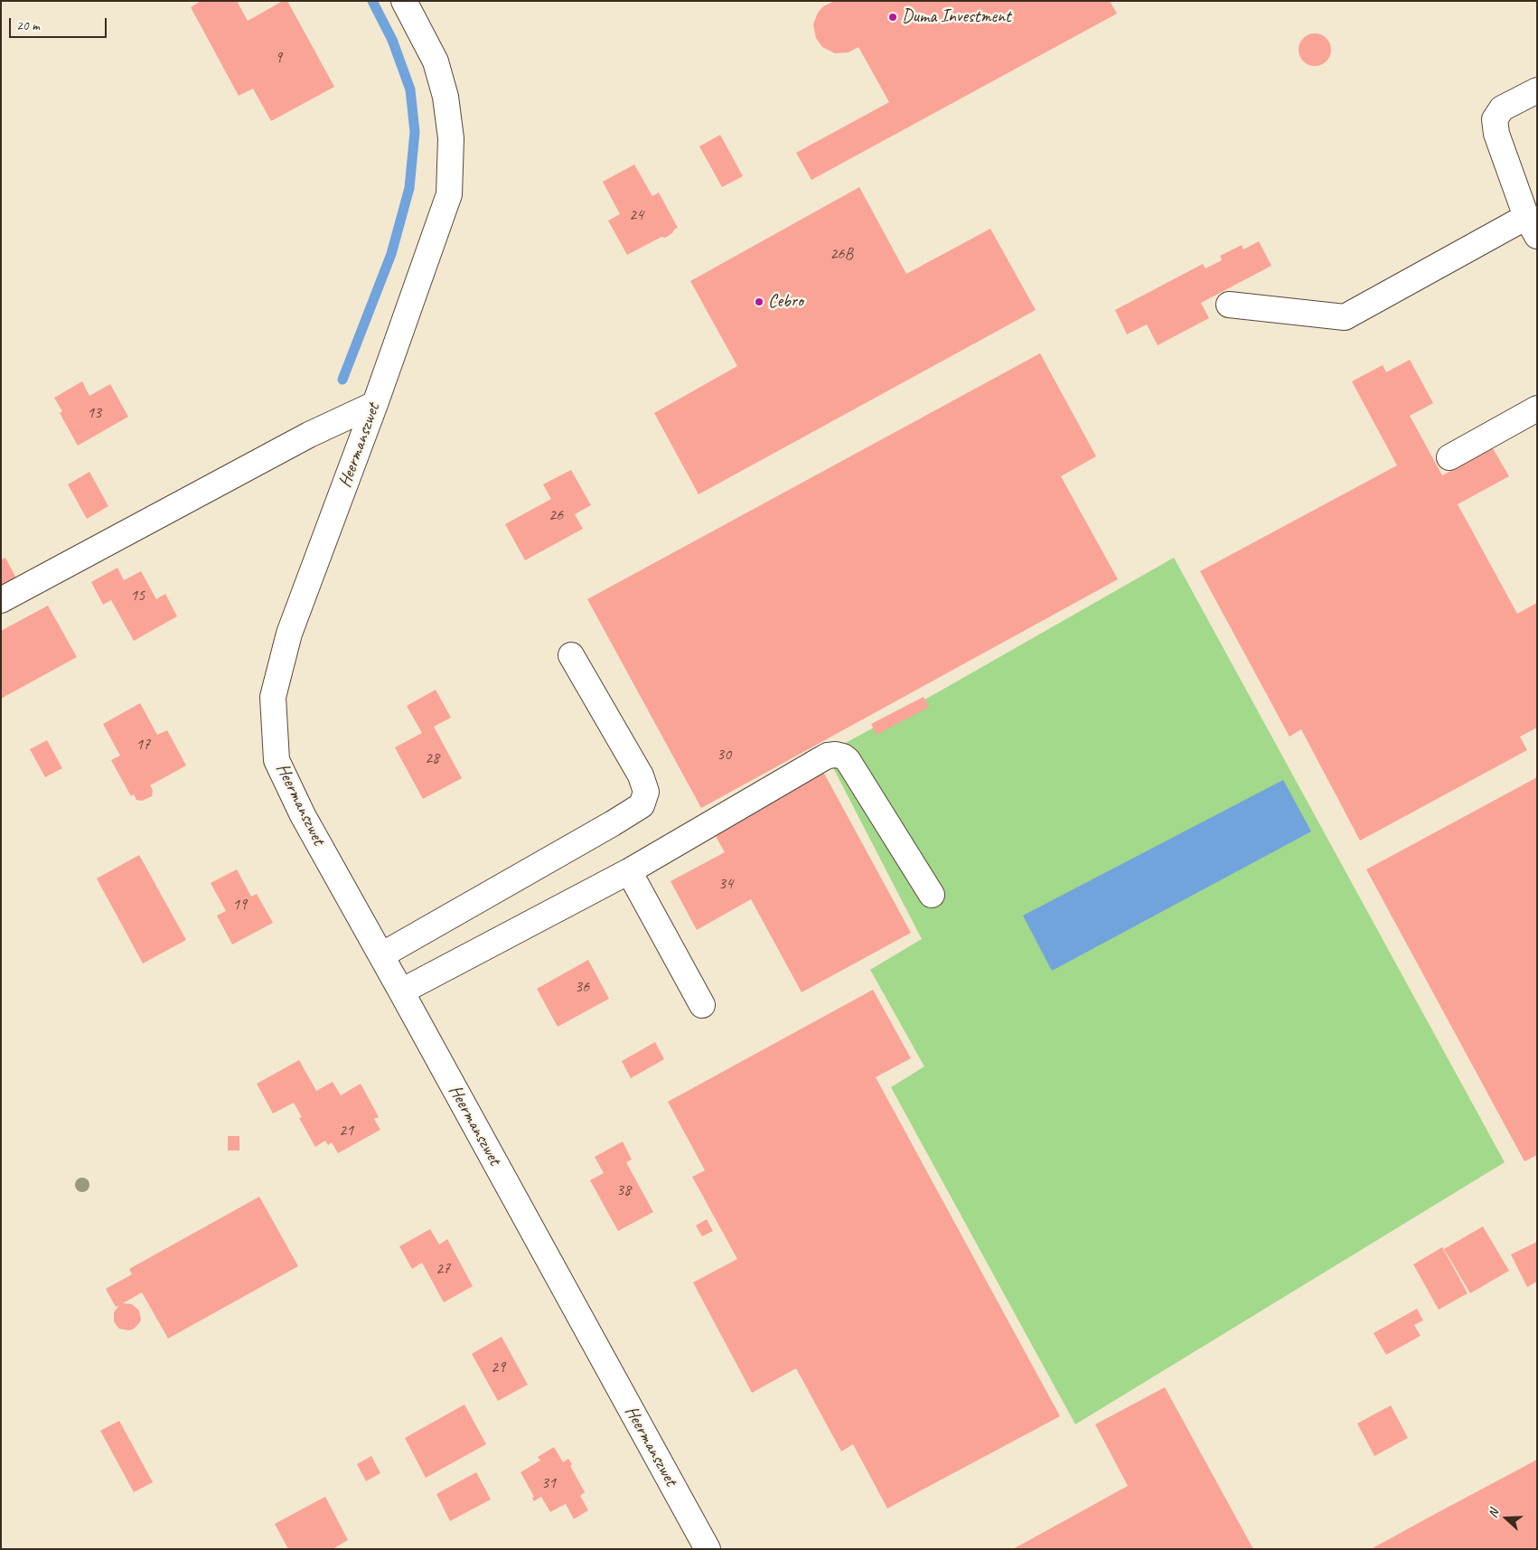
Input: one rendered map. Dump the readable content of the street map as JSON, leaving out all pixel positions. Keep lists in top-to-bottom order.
{
  "streets": {
    "street": ["Heermanszwet"]
  },
  "places": ["Duma Investment", "Cebro"],
  "house_numbers": [
    "9",
    "24",
    "26B",
    "13",
    "26",
    "15",
    "17",
    "30",
    "28",
    "34",
    "19",
    "36",
    "21",
    "38",
    "27",
    "29",
    "31"
  ],
  "scale_bar": "20 m",
  "north": "left"
}
